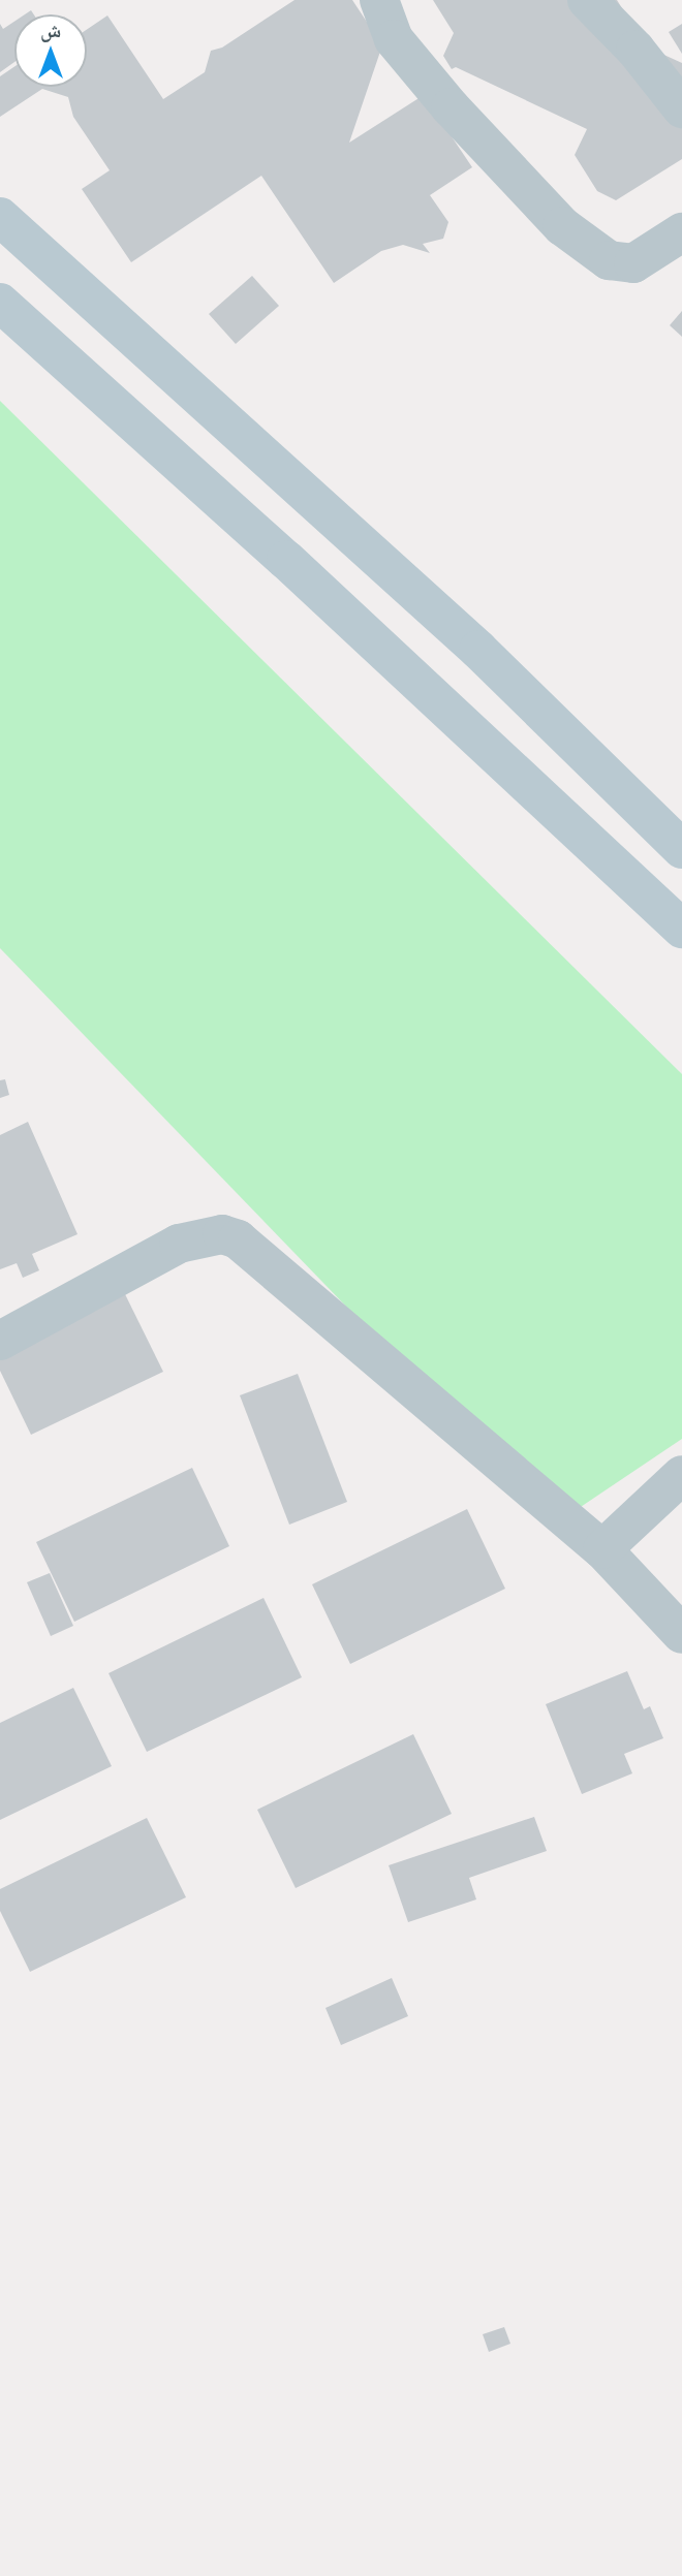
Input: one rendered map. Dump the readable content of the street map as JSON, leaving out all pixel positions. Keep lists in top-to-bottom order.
{
  "north": "top"
}
